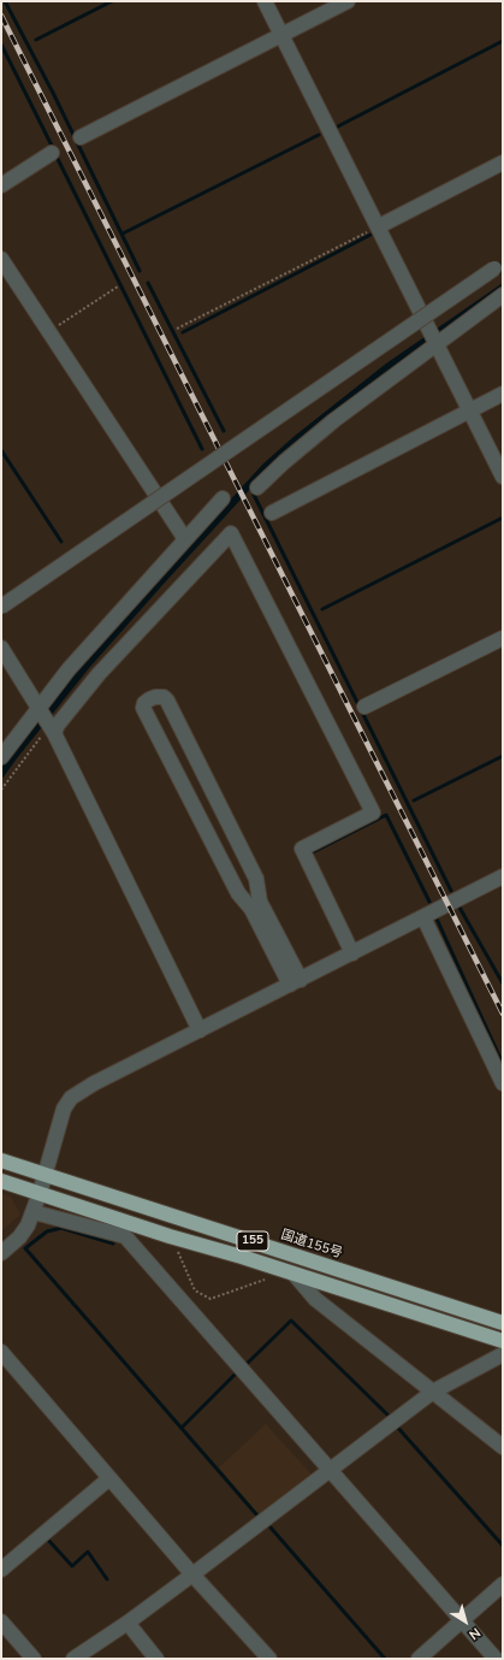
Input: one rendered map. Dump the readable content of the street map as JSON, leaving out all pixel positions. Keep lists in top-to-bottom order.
{
  "streets": {
    "highway": ["155", "国道155号"]
  },
  "north": "bottom right"
}
